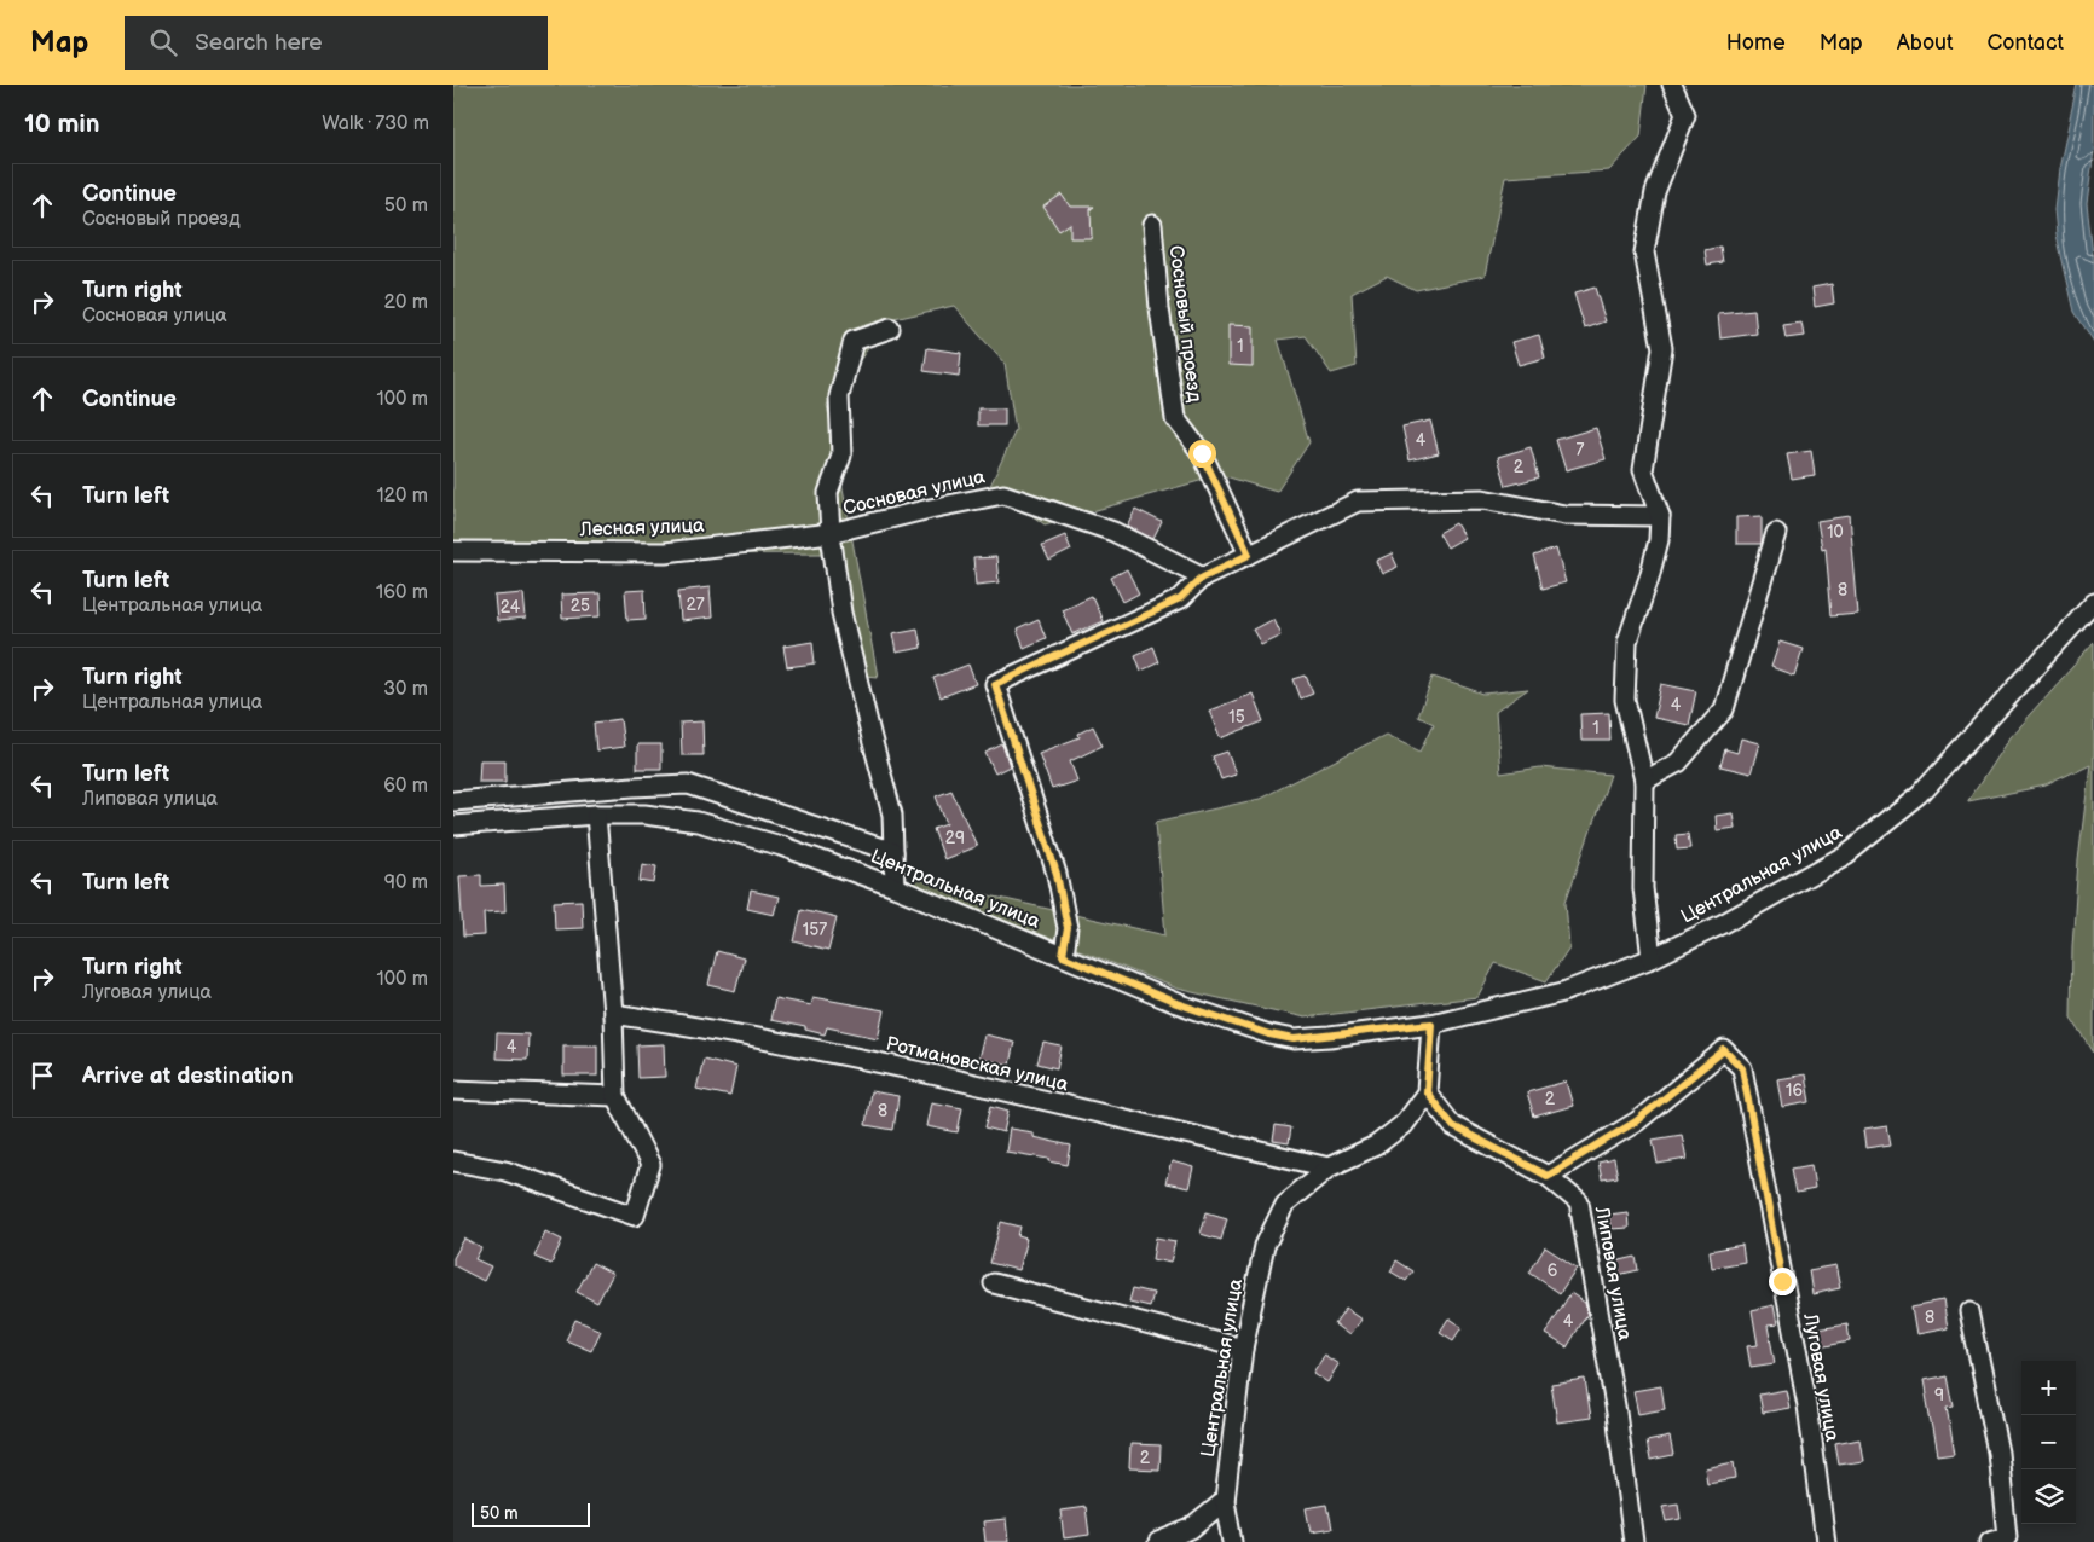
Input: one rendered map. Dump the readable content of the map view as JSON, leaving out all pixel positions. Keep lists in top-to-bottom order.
{
  "streets": {
    "street": [
      "Сосновый проезд",
      "Сосновая улица",
      "Лесная улица",
      "Центральная улица",
      "Ротмановская улица",
      "Липовая улица",
      "Луговая улица"
    ]
  },
  "crossings": [
    ["Сосновая улица", "Лесная улица"],
    ["Сосновая улица", "Центральная улица"],
    ["Центральная улица", "Ротмановская улица"],
    ["Центральная улица", "Липовая улица"],
    ["Липовая улица", "Луговая улица"]
  ],
  "house_numbers": [
    "1",
    "4",
    "7",
    "2",
    "10",
    "8",
    "27",
    "25",
    "24",
    "4",
    "15",
    "1",
    "29",
    "157",
    "4",
    "16",
    "2",
    "8",
    "6",
    "8",
    "4",
    "9",
    "2"
  ],
  "scale_bar": "50 m",
  "page": {
    "header": "Map",
    "search": "Search here",
    "nav": [
      "Home",
      "Map",
      "About",
      "Contact"
    ],
    "heading": ["10 min", "Walk · 730 m"],
    "list": [
      ["Continue", "Сосновый проезд", "50 m"],
      ["Turn right", "Сосновая улица", "20 m"],
      ["Continue", "100 m"],
      ["Turn left", "120 m"],
      ["Turn left", "Центральная улица", "160 m"],
      ["Turn right", "Центральная улица", "30 m"],
      ["Turn left", "Липовая улица", "60 m"],
      ["Turn left", "90 m"],
      ["Turn right", "Луговая улица", "100 m"],
      "Arrive at destination"
    ],
    "map_buttons": ["+", "−"],
    "scale": "50 m"
  }
}
